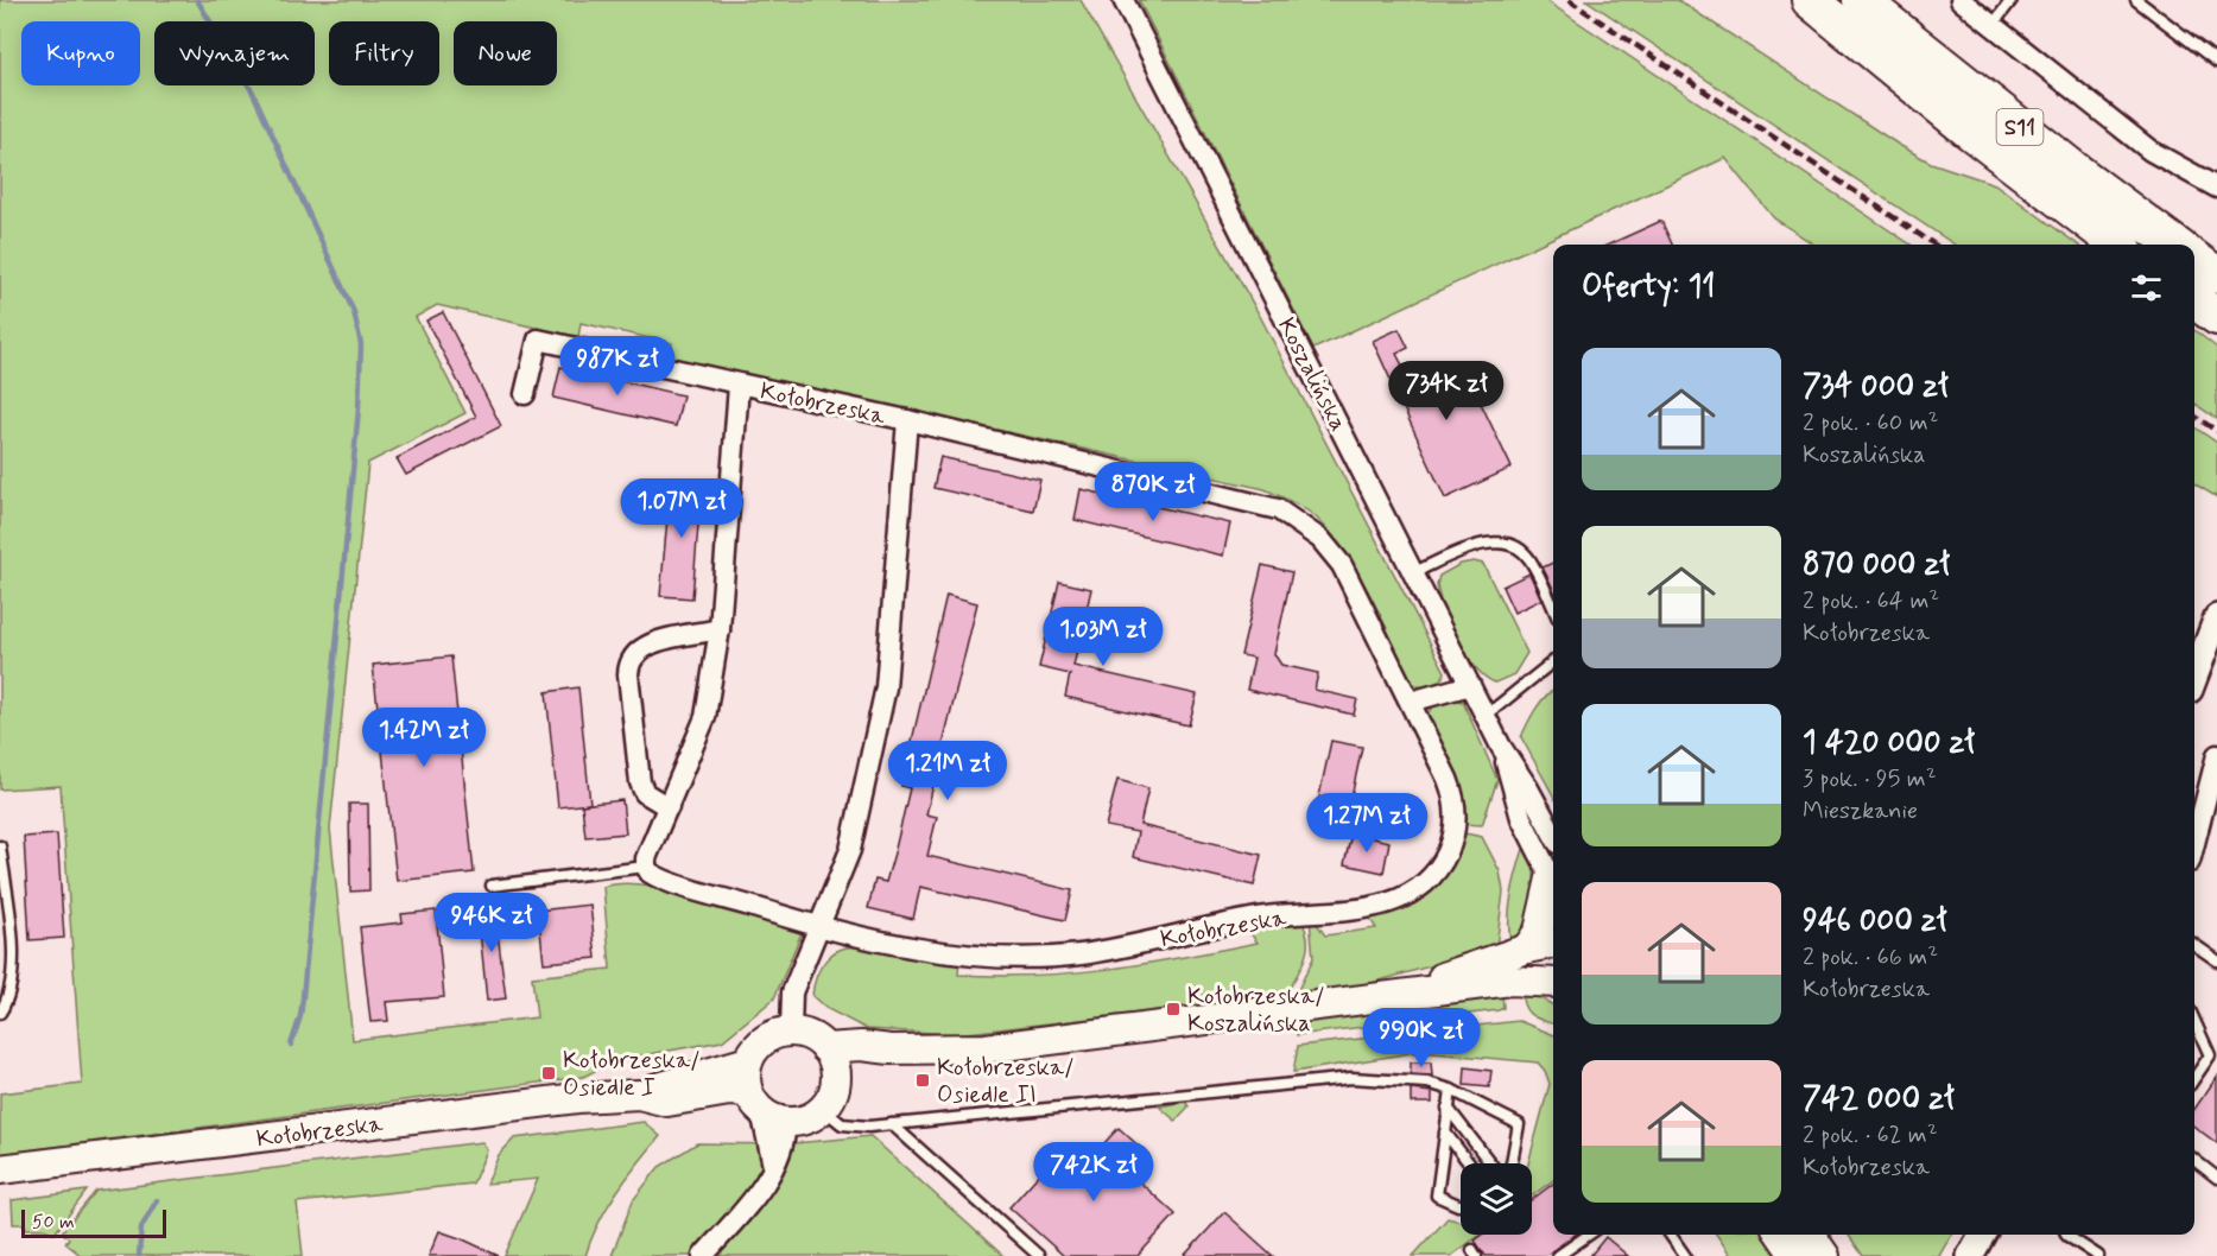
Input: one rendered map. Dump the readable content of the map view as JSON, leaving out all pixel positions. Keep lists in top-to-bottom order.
{
  "streets": {
    "highway": ["S11"],
    "main road": ["Kołobrzeska"],
    "street": ["Koszalińska"]
  },
  "places": {
    "transit": ["Kołobrzeska/ Koszalińska", "Kołobrzeska/ Osiedle I", "Kołobrzeska/ Osiedle II"]
  },
  "scale_bar": "50 m",
  "page": {
    "chip": [
      "Kupno",
      "Wynajem",
      "Filtry",
      "Nowe"
    ],
    "heading": "Oferty: 11",
    "list": [
      {
        "name": "734 000 zł",
        "note": "2 pok. · 60 m² · Koszalińska"
      },
      {
        "name": "870 000 zł",
        "note": "2 pok. · 64 m² · Kołobrzeska"
      },
      {
        "name": "1 420 000 zł",
        "note": "3 pok. · 95 m² · Mieszkanie"
      },
      {
        "name": "946 000 zł",
        "note": "2 pok. · 66 m² · Kołobrzeska"
      },
      {
        "name": "742 000 zł",
        "note": "2 pok. · 62 m² · Kołobrzeska"
      }
    ],
    "price": [
      "987K zł",
      "734K zł",
      "870K zł",
      "1.07M zł",
      "1.03M zł",
      "1.42M zł",
      "1.21M zł",
      "1.27M zł",
      "946K zł",
      "990K zł",
      "742K zł"
    ],
    "scale": "50 m"
  }
}
